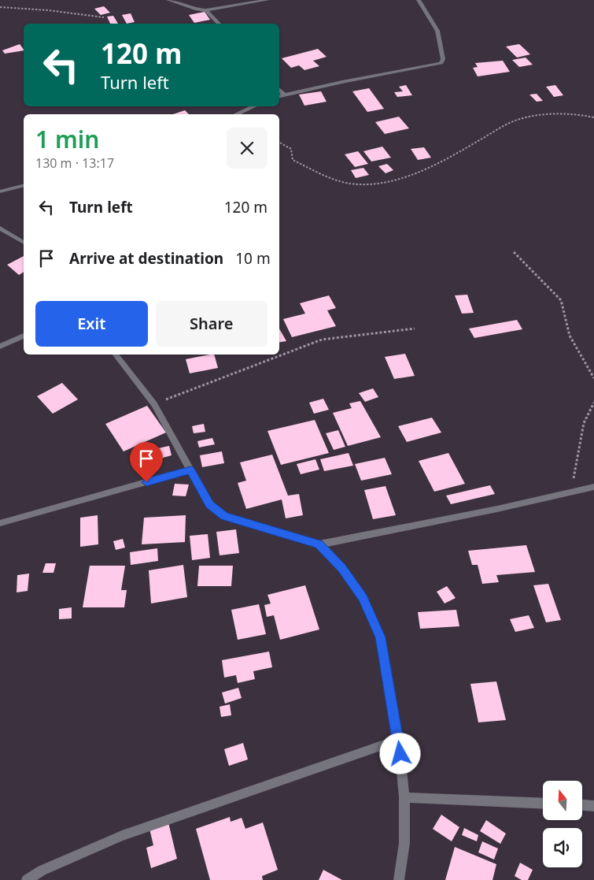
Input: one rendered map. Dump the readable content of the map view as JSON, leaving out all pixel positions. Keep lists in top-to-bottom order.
{
  "north": "top",
  "page": {
    "turn": ["120 m", "Turn left"],
    "heading": ["1 min", "130 m · 13:17"],
    "list": [
      {
        "name": "Turn left",
        "value": "120 m"
      },
      {
        "name": "Arrive at destination",
        "value": "10 m"
      }
    ],
    "buttons": ["Exit", "Share"]
  }
}
